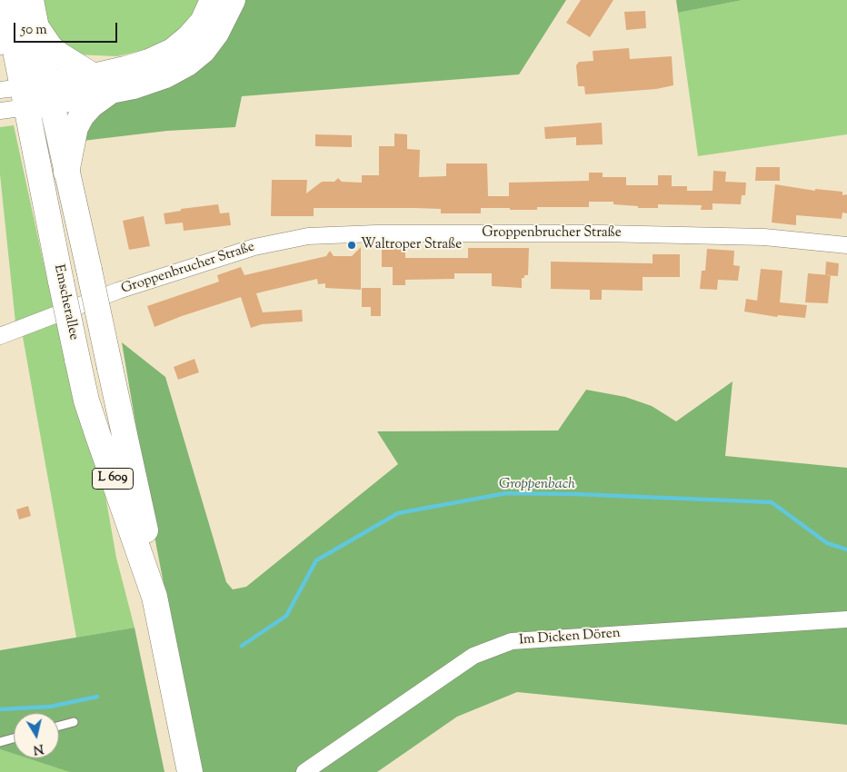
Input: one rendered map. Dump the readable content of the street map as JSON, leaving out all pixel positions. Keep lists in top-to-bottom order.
{
  "streets": {
    "main road": ["Emscherallee", "L 609"],
    "street": ["Groppenbrucher Straße", "Im Dicken Dören"]
  },
  "water": ["Groppenbach"],
  "places": ["Waltroper Straße"],
  "scale_bar": "50 m",
  "north": "bottom"
}
